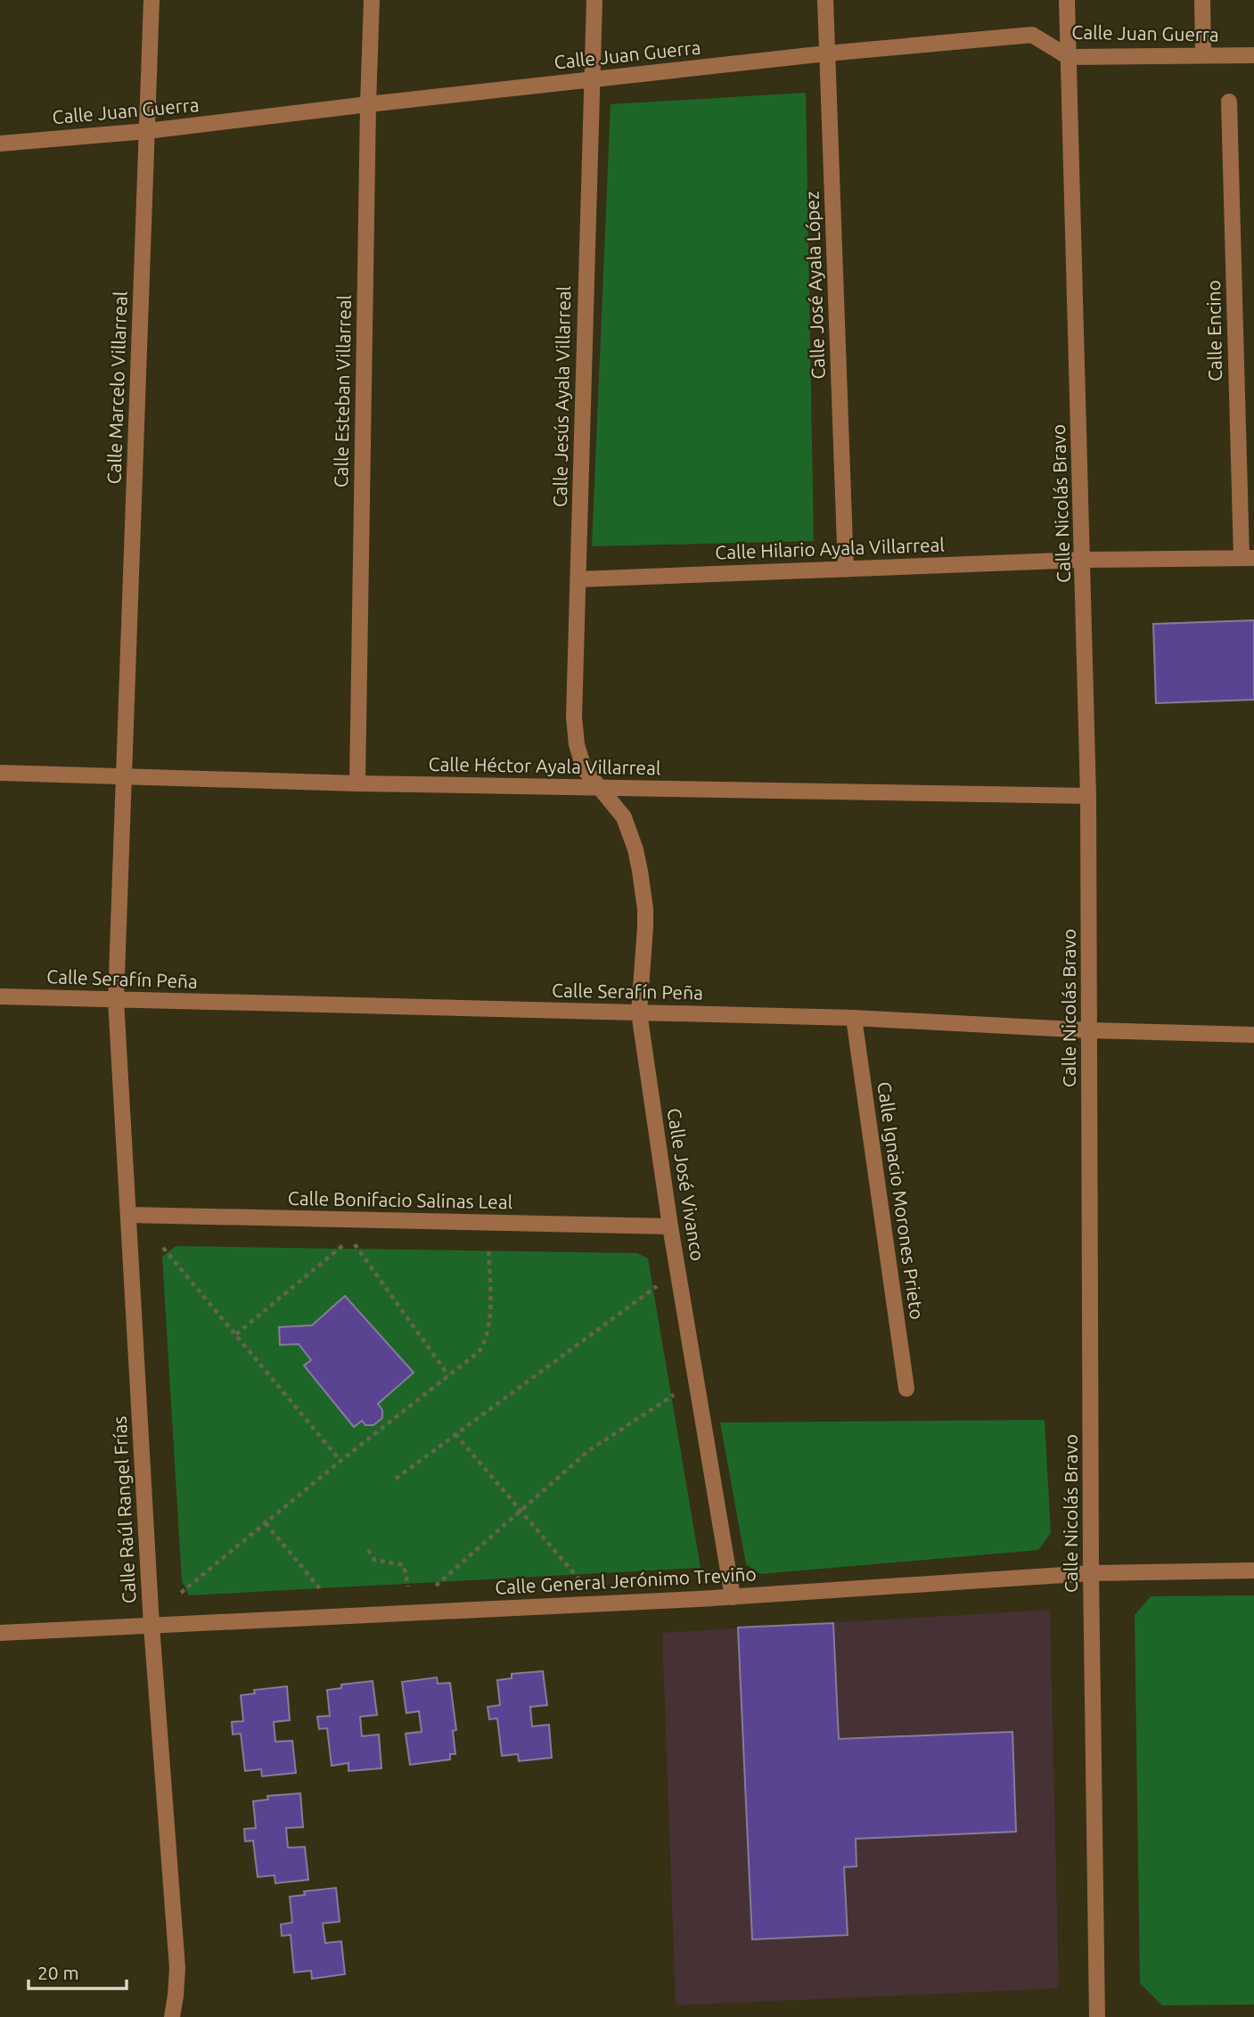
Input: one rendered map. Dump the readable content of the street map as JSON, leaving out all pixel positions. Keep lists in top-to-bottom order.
{
  "streets": {
    "street": [
      "Calle Juan Guerra",
      "Calle José Ayala López",
      "Calle Encino",
      "Calle Marcelo Villarreal",
      "Calle Esteban Villarreal",
      "Calle Jesús Ayala Villarreal",
      "Calle Nicolás Bravo",
      "Calle Hilario Ayala Villarreal",
      "Calle Héctor Ayala Villarreal",
      "Calle Serafín Peña",
      "Calle José Vivanco",
      "Calle Bonifacio Salinas Leal",
      "Calle Ignacio Morones Prieto",
      "Calle Raúl Rangel Frías",
      "Calle General Jerónimo Treviño"
    ]
  },
  "crossings": [
    ["Calle Juan Guerra", "Calle José Ayala López"],
    ["Calle Juan Guerra", "Calle Marcelo Villarreal"],
    ["Calle Juan Guerra", "Calle Esteban Villarreal"],
    ["Calle Juan Guerra", "Calle Jesús Ayala Villarreal"],
    ["Calle Juan Guerra", "Calle Nicolás Bravo"],
    ["Calle José Ayala López", "Calle Hilario Ayala Villarreal"],
    ["Calle Encino", "Calle Hilario Ayala Villarreal"],
    ["Calle Marcelo Villarreal", "Calle Héctor Ayala Villarreal"],
    ["Calle Marcelo Villarreal", "Calle Serafín Peña"],
    ["Calle Marcelo Villarreal", "Calle Raúl Rangel Frías"],
    ["Calle Esteban Villarreal", "Calle Héctor Ayala Villarreal"],
    ["Calle Jesús Ayala Villarreal", "Calle Hilario Ayala Villarreal"],
    ["Calle Jesús Ayala Villarreal", "Calle Héctor Ayala Villarreal"],
    ["Calle Jesús Ayala Villarreal", "Calle José Vivanco"],
    ["Calle Nicolás Bravo", "Calle Hilario Ayala Villarreal"],
    ["Calle Nicolás Bravo", "Calle Héctor Ayala Villarreal"],
    ["Calle Nicolás Bravo", "Calle Serafín Peña"],
    ["Calle Nicolás Bravo", "Calle General Jerónimo Treviño"],
    ["Calle Héctor Ayala Villarreal", "Calle José Vivanco"],
    ["Calle Serafín Peña", "Calle José Vivanco"],
    ["Calle Serafín Peña", "Calle Ignacio Morones Prieto"],
    ["Calle Serafín Peña", "Calle Raúl Rangel Frías"],
    ["Calle José Vivanco", "Calle Bonifacio Salinas Leal"],
    ["Calle José Vivanco", "Calle General Jerónimo Treviño"],
    ["Calle Bonifacio Salinas Leal", "Calle Raúl Rangel Frías"],
    ["Calle Raúl Rangel Frías", "Calle General Jerónimo Treviño"]
  ],
  "scale_bar": "20 m"
}
